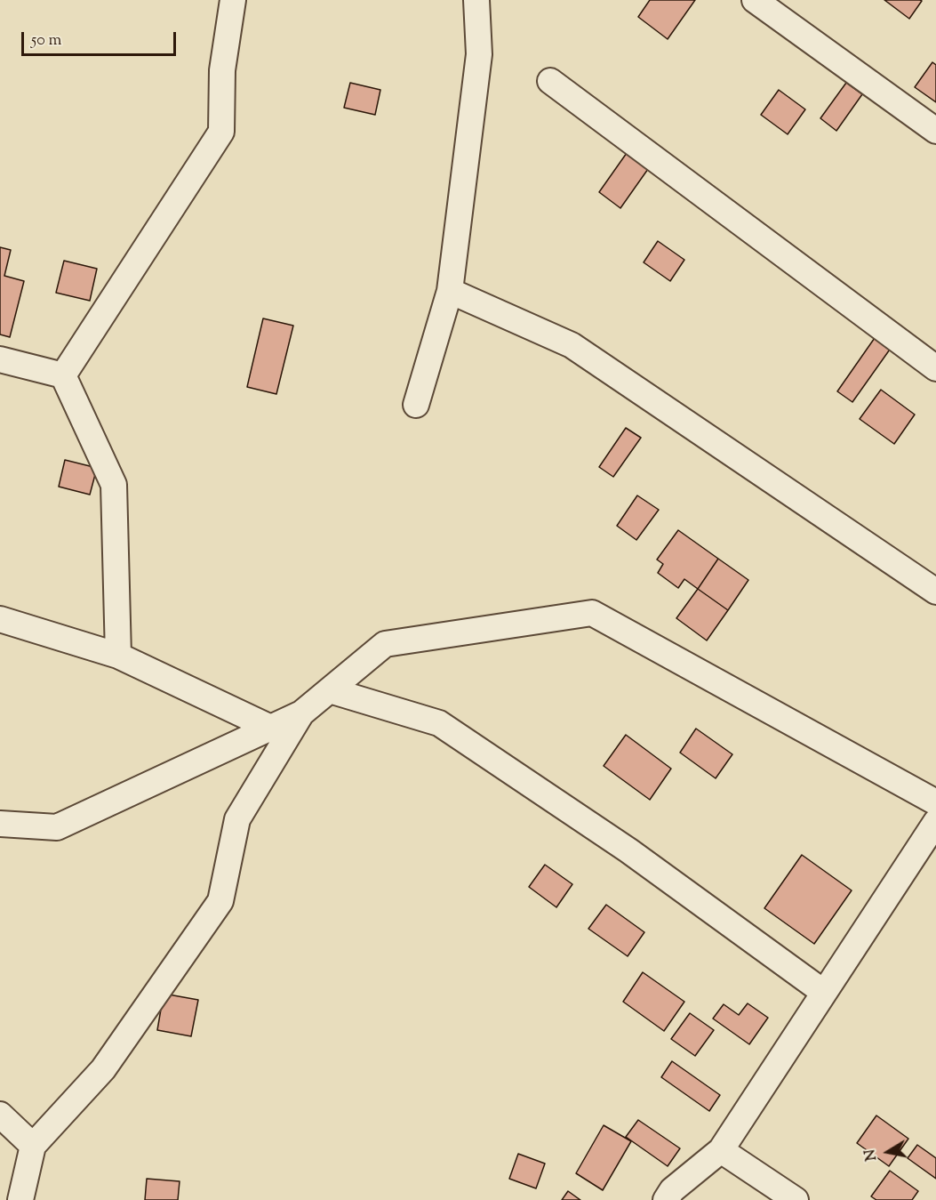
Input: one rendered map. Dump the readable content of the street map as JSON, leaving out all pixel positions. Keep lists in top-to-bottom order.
{
  "scale_bar": "50 m",
  "north": "left"
}
